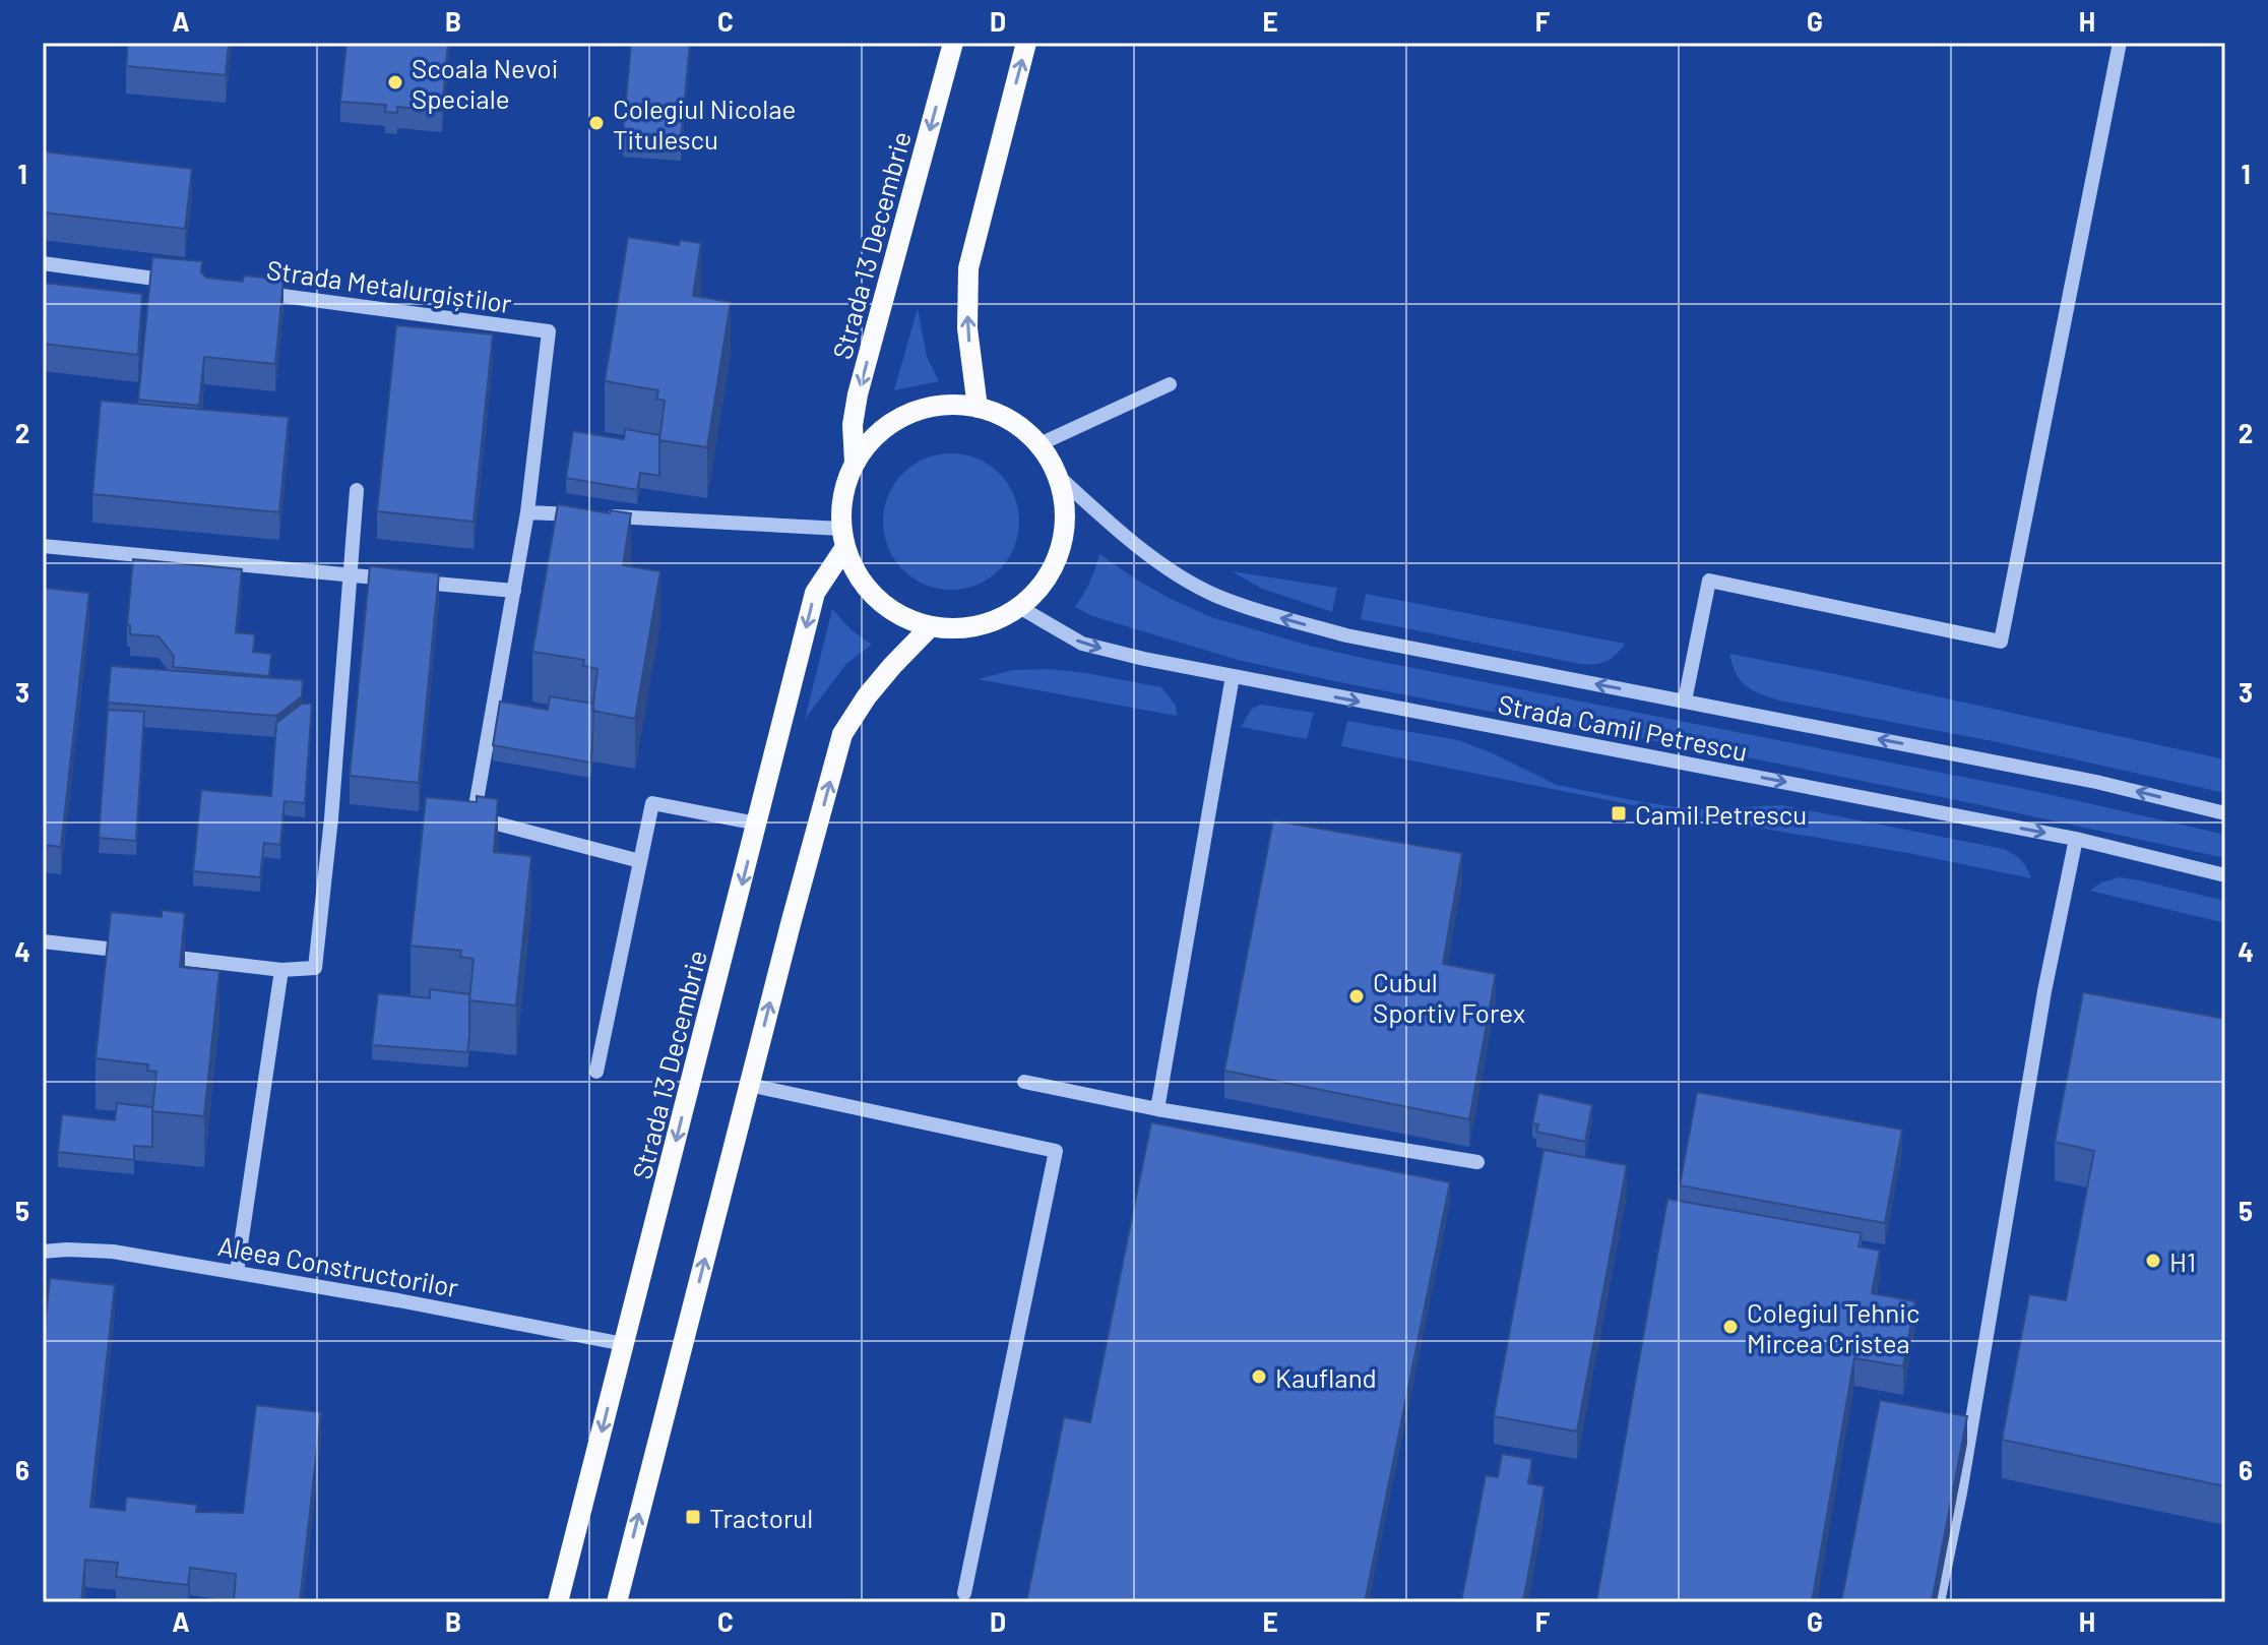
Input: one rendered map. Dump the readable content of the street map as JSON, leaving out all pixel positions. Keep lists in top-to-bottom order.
{
  "streets": {
    "main road": ["Strada 13 Decembrie"],
    "street": ["Strada Metalurgiștilor", "Strada Camil Petrescu", "Aleea Constructorilor"]
  },
  "crossings": [
    ["Strada 13 Decembrie", "Strada Camil Petrescu"],
    ["Strada 13 Decembrie", "Aleea Constructorilor"]
  ],
  "places": {
    "other": [
      "Scoala Nevoi Speciale",
      "Colegiul Nicolae Titulescu",
      "Cubul Sportiv Forex",
      "H1",
      "Colegiul Tehnic Mircea Cristea",
      "Kaufland"
    ],
    "transit": ["Camil Petrescu", "Tractorul"]
  },
  "grid": {
    "columns": [
      "A",
      "B",
      "C",
      "D",
      "E",
      "F",
      "G",
      "H"
    ],
    "rows": [
      "1",
      "2",
      "3",
      "4",
      "5",
      "6"
    ]
  }
}
